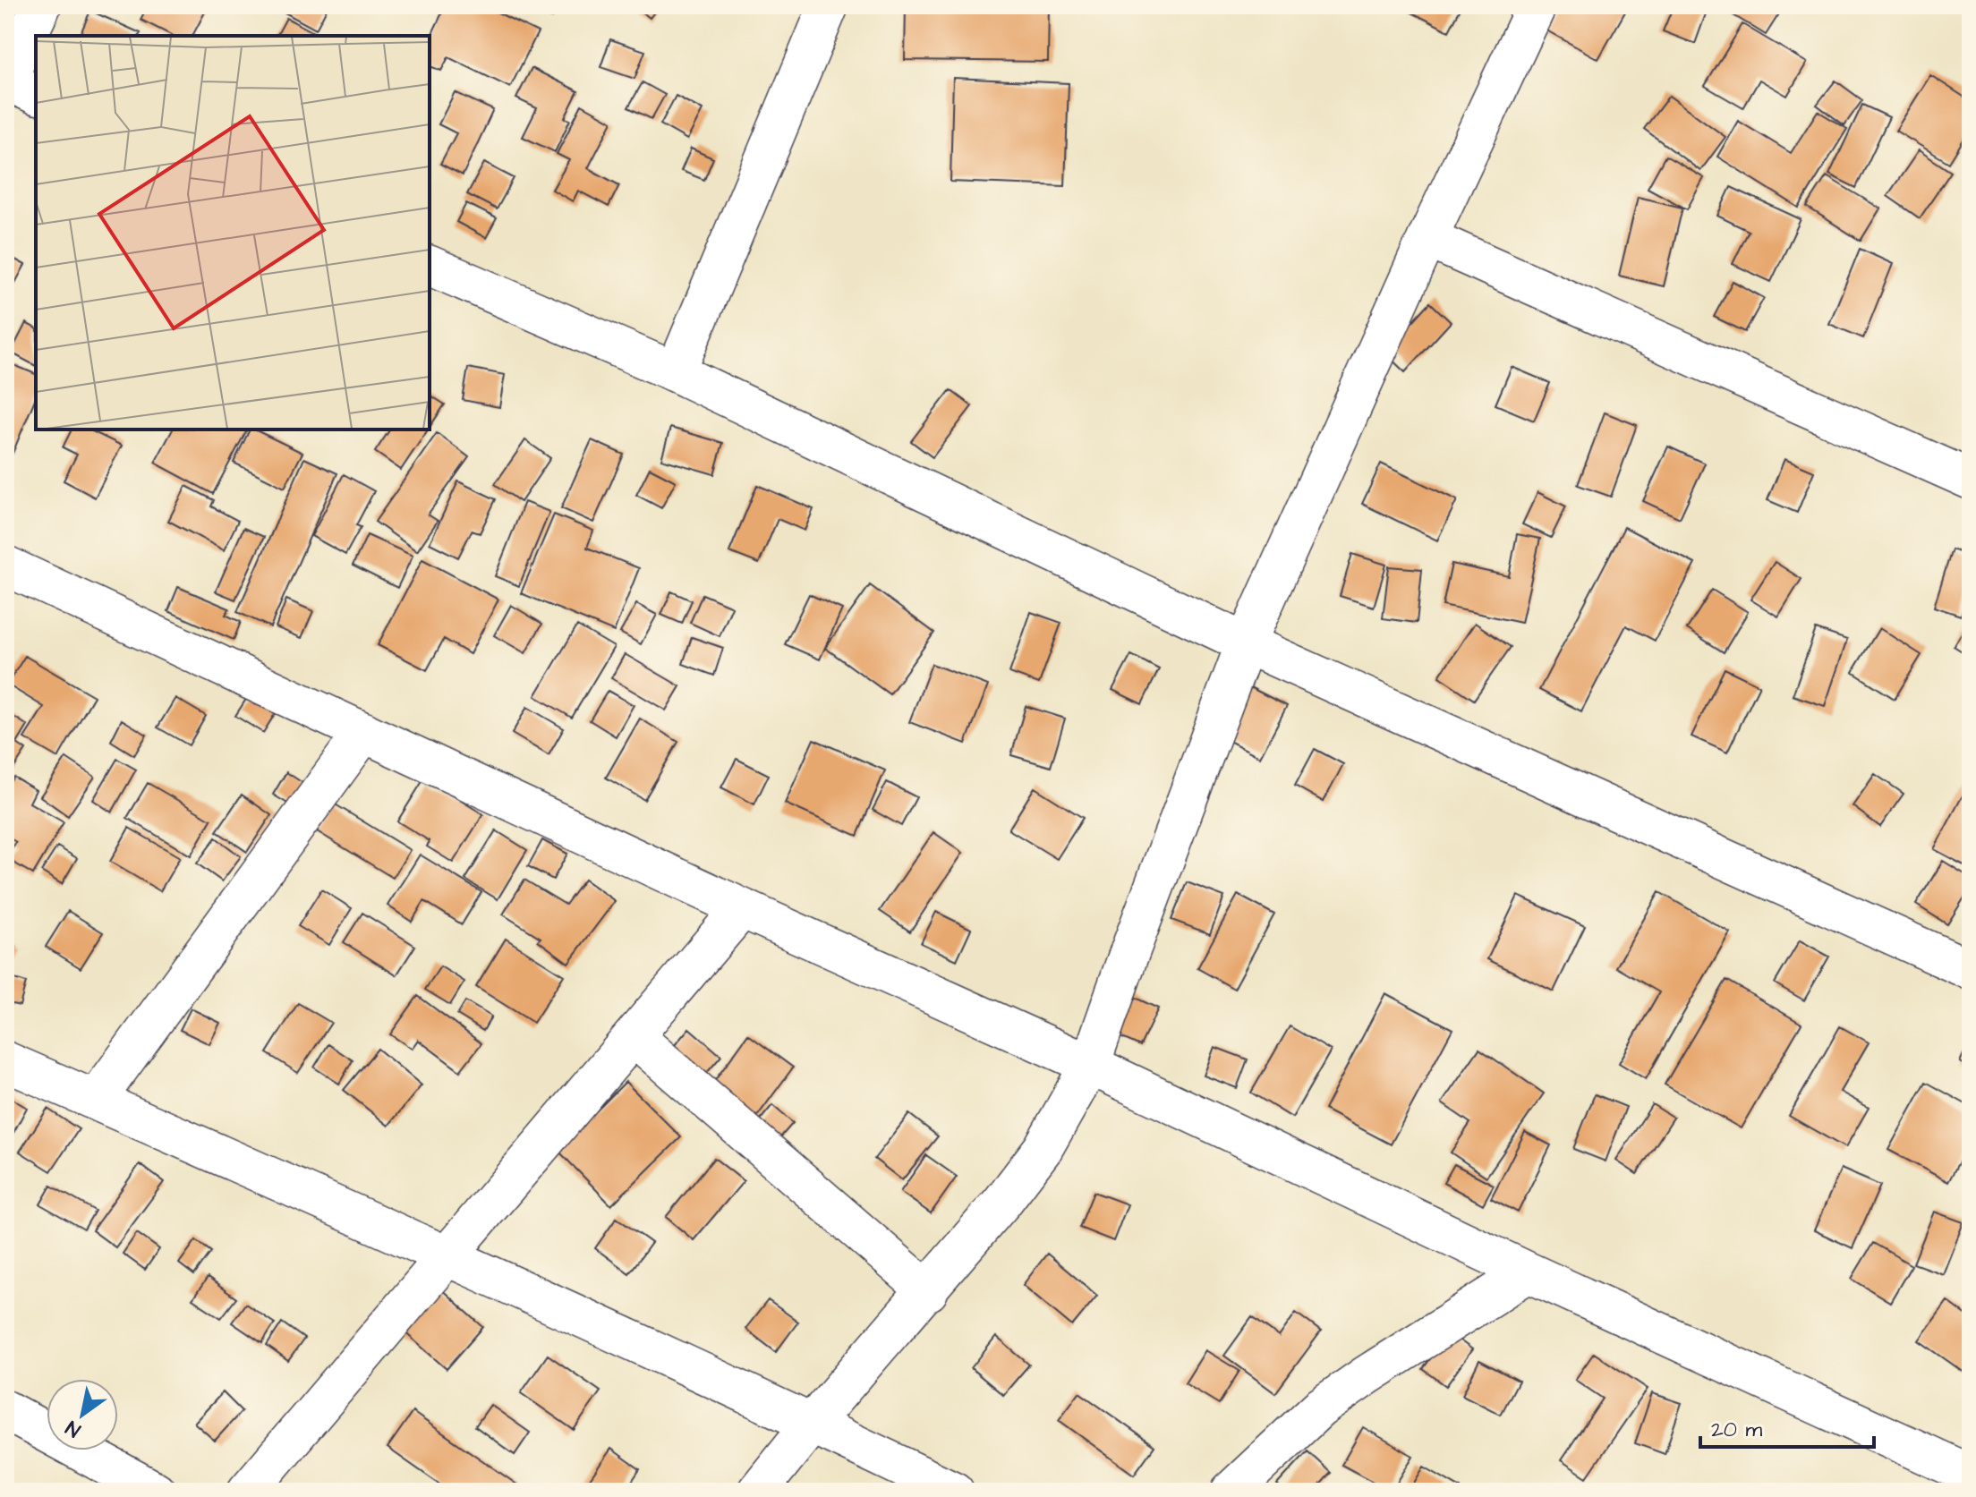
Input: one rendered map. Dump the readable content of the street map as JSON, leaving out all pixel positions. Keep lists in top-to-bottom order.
{
  "scale_bar": "20 m",
  "north": "bottom left"
}
